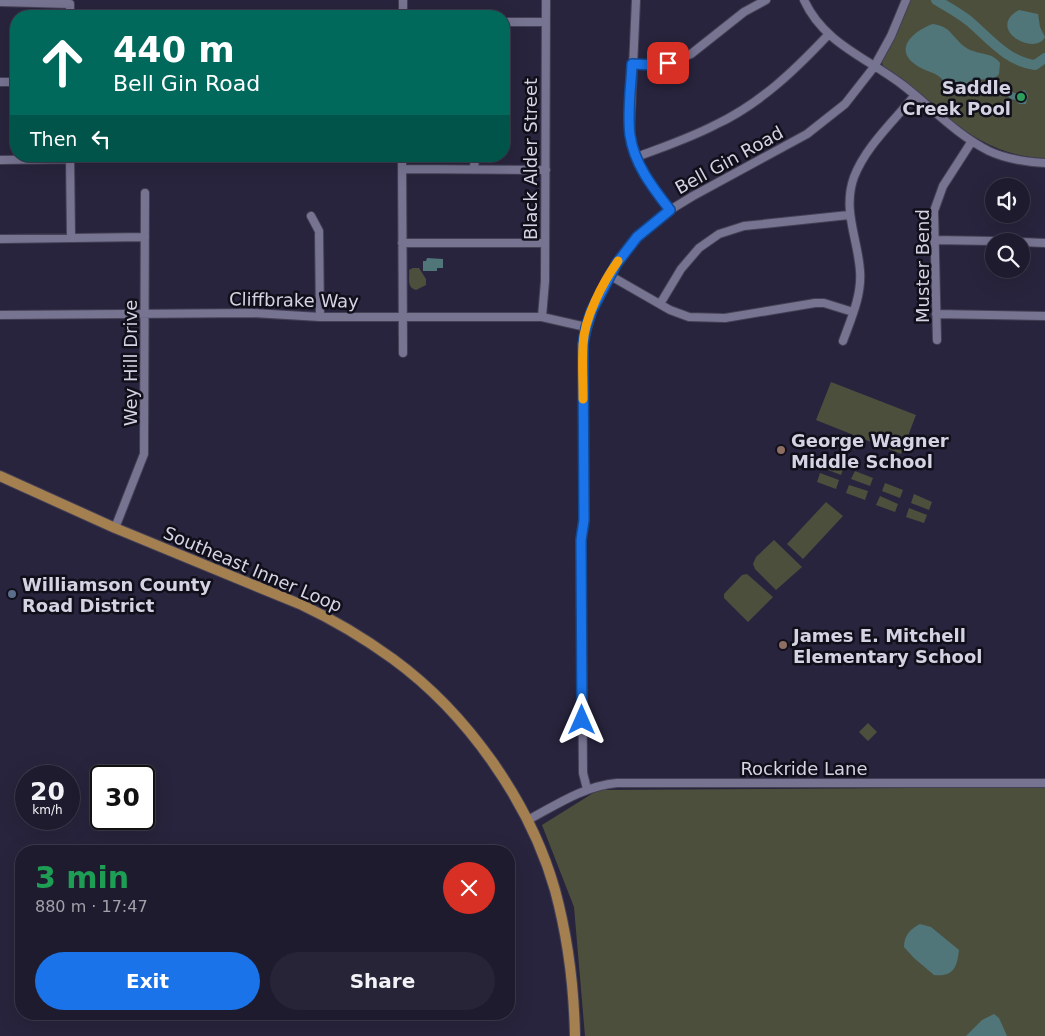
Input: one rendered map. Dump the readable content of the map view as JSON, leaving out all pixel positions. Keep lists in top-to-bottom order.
{
  "streets": {
    "main road": ["Southeast Inner Loop"],
    "street": [
      "Black Alder Street",
      "Bell Gin Road",
      "Muster Bend",
      "Cliffbrake Way",
      "Wey Hill Drive",
      "Rockride Lane"
    ]
  },
  "crossings": [
    ["Black Alder Street", "Cliffbrake Way"],
    ["Bell Gin Road", "Cliffbrake Way"],
    ["Bell Gin Road", "Rockride Lane"],
    ["Cliffbrake Way", "Wey Hill Drive"],
    ["Wey Hill Drive", "Southeast Inner Loop"],
    ["Southeast Inner Loop", "Rockride Lane"]
  ],
  "places": [
    "Saddle Creek Pool",
    "George Wagner Middle School",
    "Williamson County Road District",
    "James E. Mitchell Elementary School"
  ],
  "page": {
    "turn": ["440 m", "Bell Gin Road"],
    "then": "Then",
    "speed": "20 km/h",
    "limit": "30",
    "heading": ["3 min", "880 m · 17:47"],
    "buttons": ["Exit", "Share"]
  }
}
